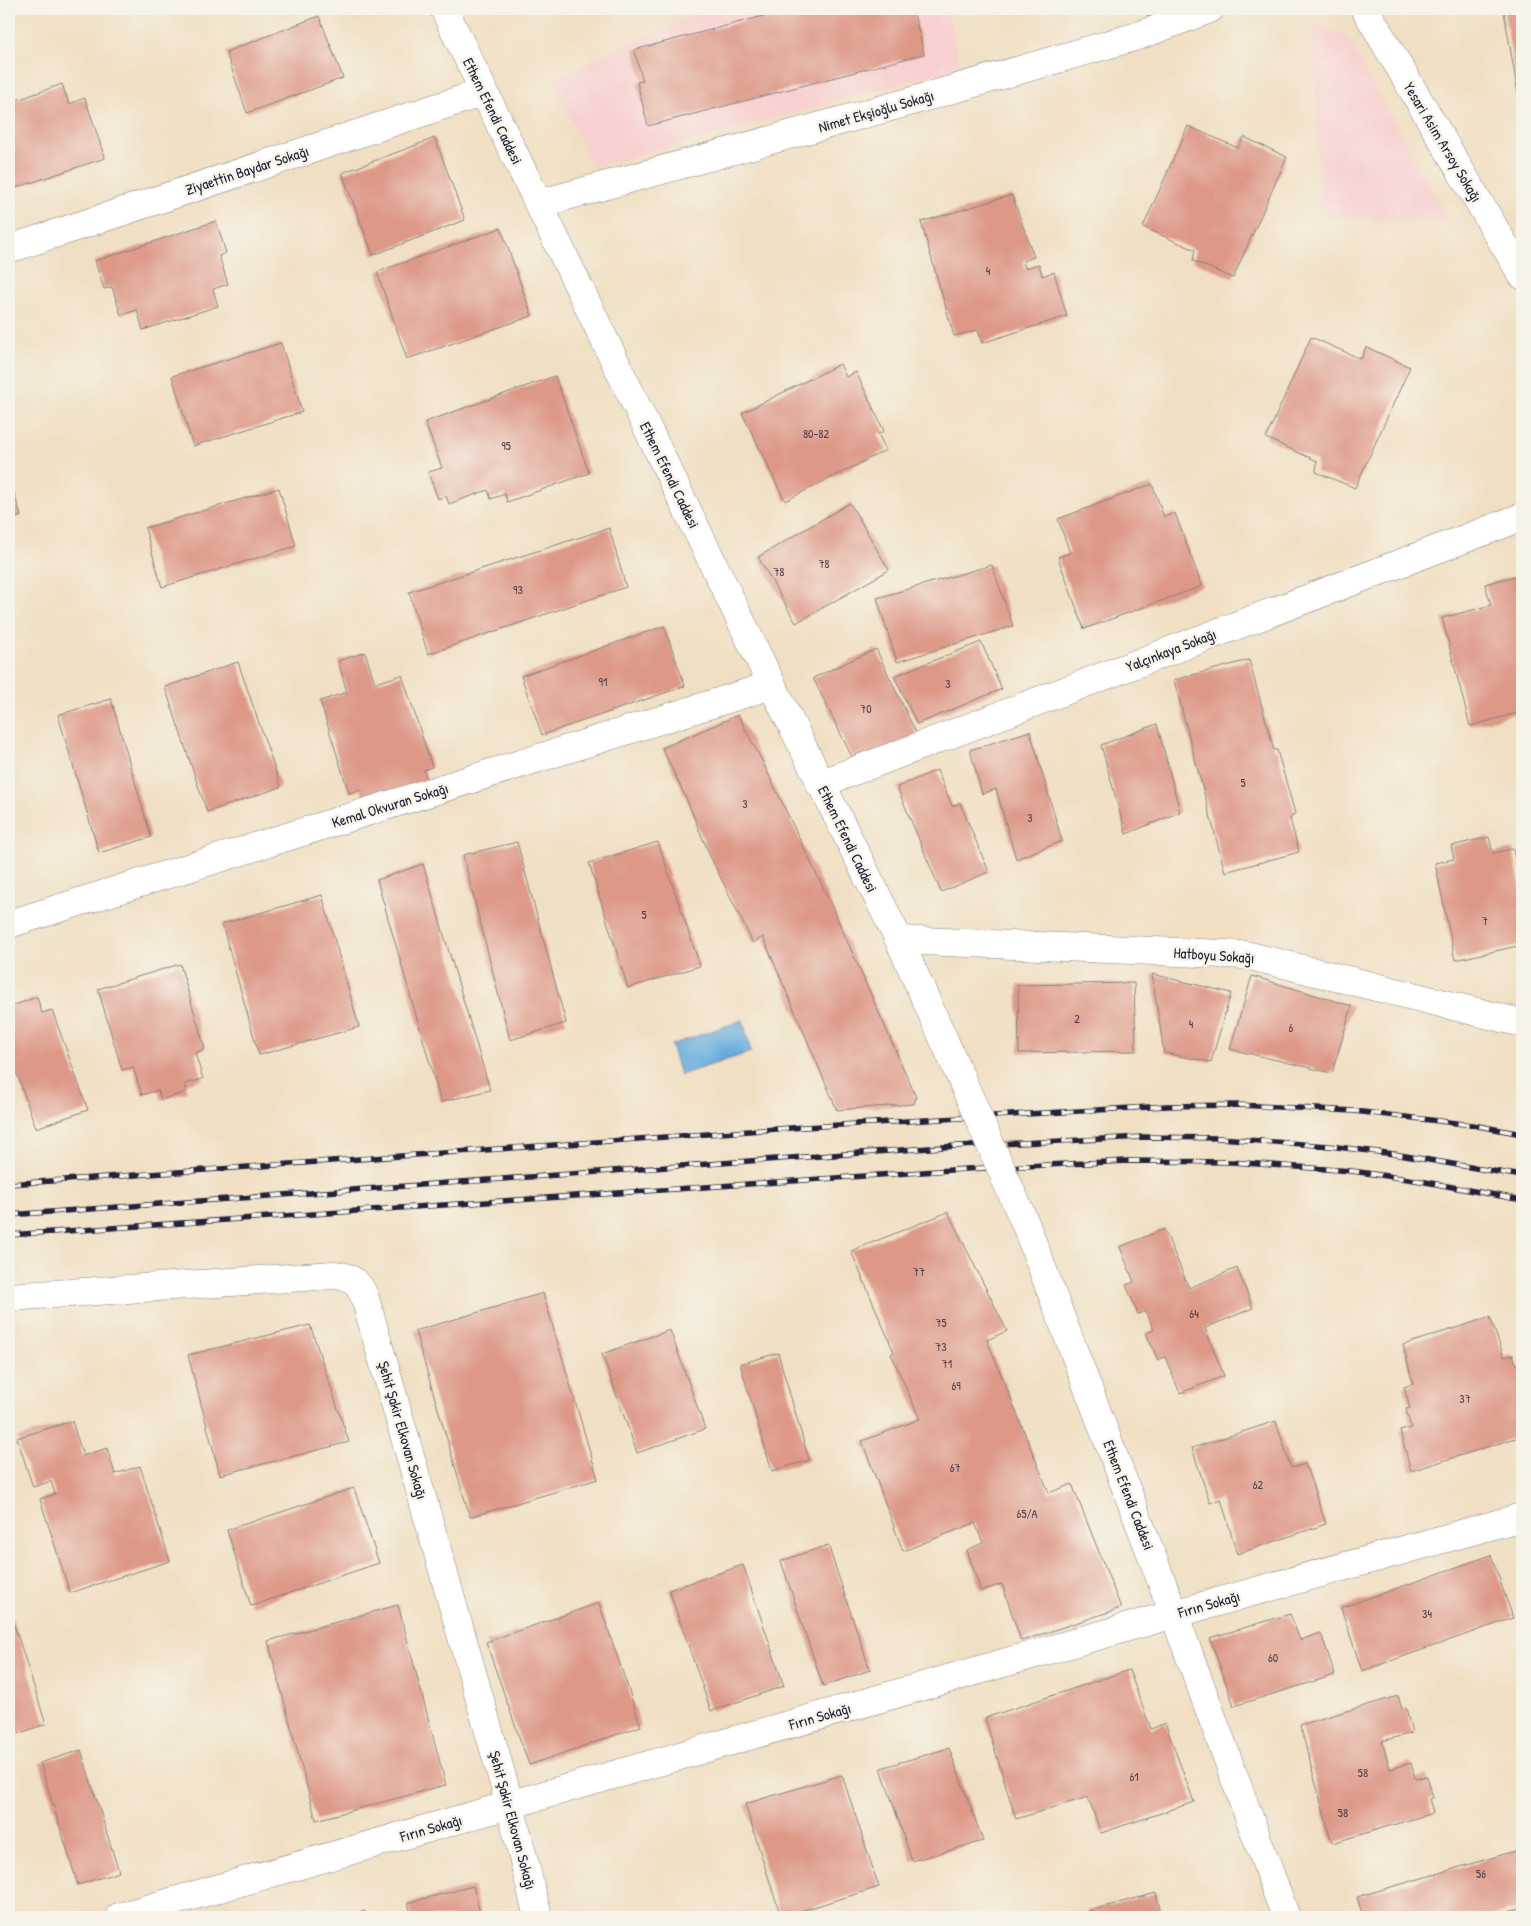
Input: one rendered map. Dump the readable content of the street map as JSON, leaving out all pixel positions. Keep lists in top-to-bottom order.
{
  "streets": {
    "street": [
      "Ethem Efendi Caddesi",
      "Nimet Ekşioğlu Sokağı",
      "Yesari Asim Arsoy Sokağı",
      "Ziyaettin Baydar Sokağı",
      "Yalçınkaya Sokağı",
      "Kemal Okvuran Sokağı",
      "Hatboyu Sokağı",
      "Şehit Şakir Elkovan Sokağı",
      "Fırın Sokağı"
    ]
  },
  "crossings": [
    ["Ethem Efendi Caddesi", "Nimet Ekşioğlu Sokağı"],
    ["Ethem Efendi Caddesi", "Ziyaettin Baydar Sokağı"],
    ["Ethem Efendi Caddesi", "Yalçınkaya Sokağı"],
    ["Ethem Efendi Caddesi", "Kemal Okvuran Sokağı"],
    ["Ethem Efendi Caddesi", "Hatboyu Sokağı"],
    ["Ethem Efendi Caddesi", "Fırın Sokağı"],
    ["Şehit Şakir Elkovan Sokağı", "Fırın Sokağı"]
  ],
  "house_numbers": [
    "4",
    "80-82",
    "95",
    "78",
    "78",
    "93",
    "91",
    "3",
    "70",
    "5",
    "3",
    "3",
    "5",
    "7",
    "2",
    "4",
    "6",
    "77",
    "64",
    "75",
    "73",
    "71",
    "69",
    "37",
    "67",
    "62",
    "65/A",
    "34",
    "60",
    "58",
    "61",
    "58",
    "56"
  ]
}
